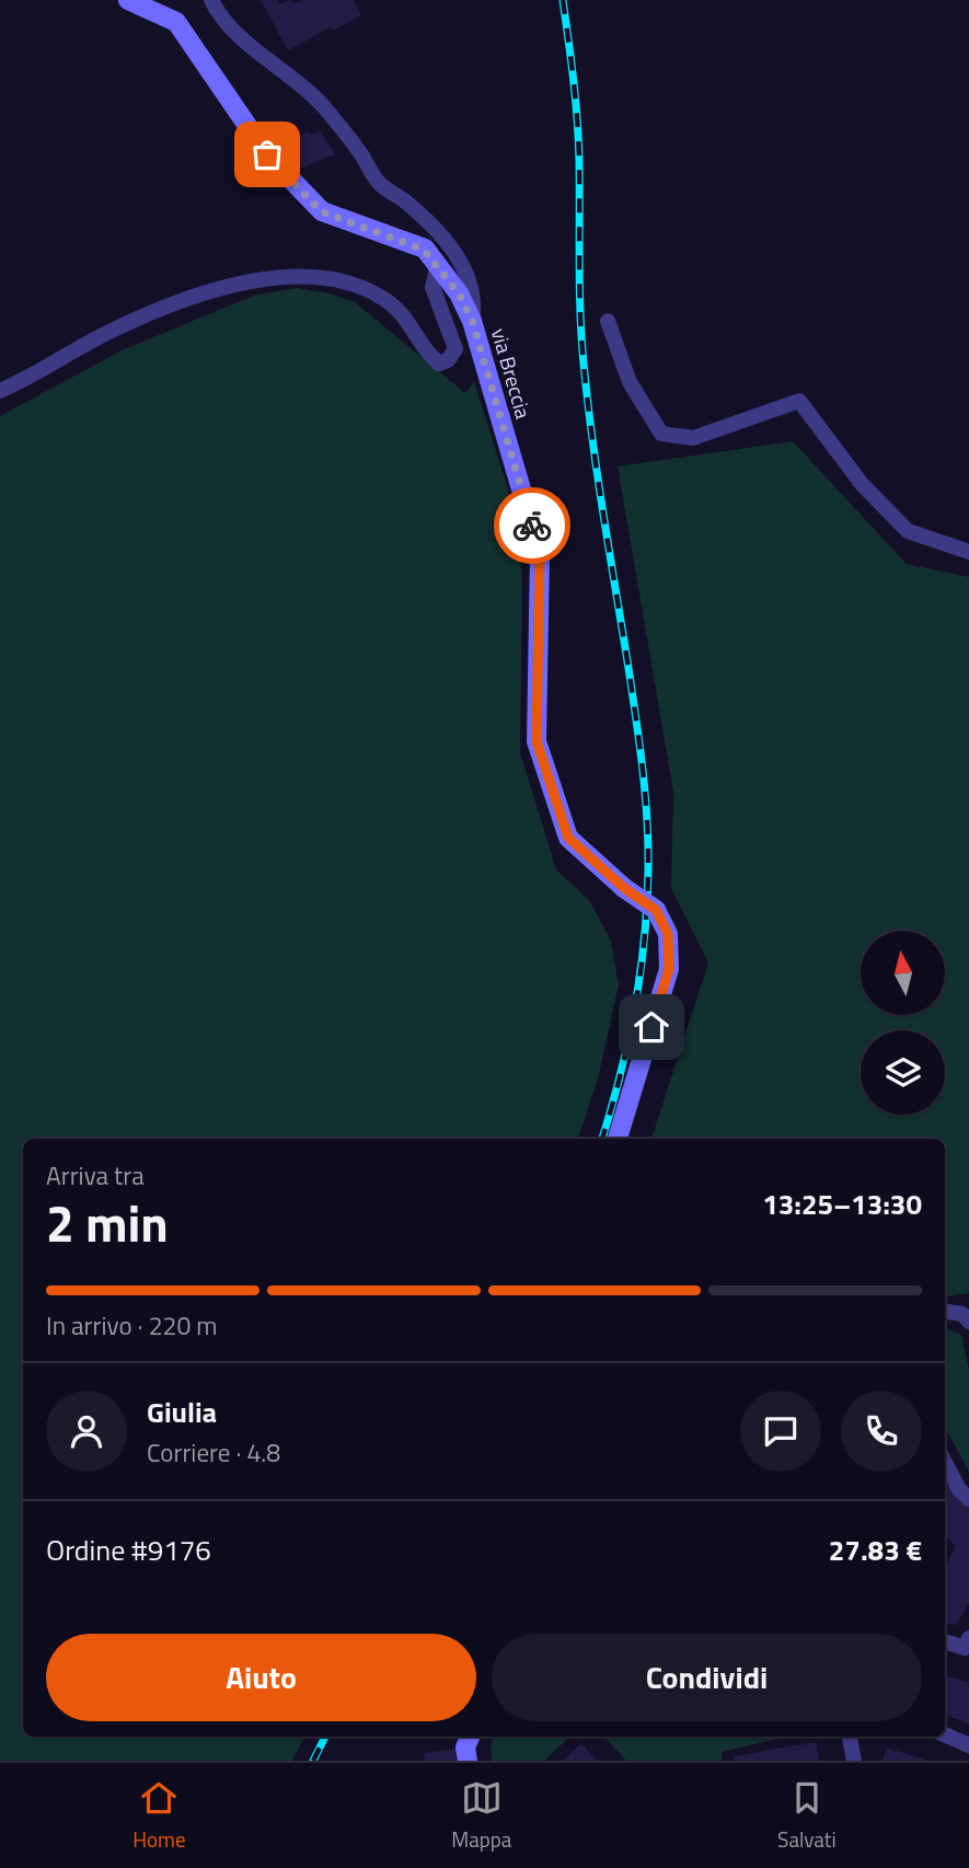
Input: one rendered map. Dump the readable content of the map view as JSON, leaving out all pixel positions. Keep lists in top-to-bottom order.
{
  "streets": {
    "street": ["via Breccia"]
  },
  "north": "top",
  "page": {
    "heading": ["2 min", "Arriva tra", "13:25–13:30"],
    "panel": [
      "Giulia",
      "Corriere · 4.8",
      "Ordine #9176",
      "27.83 €"
    ],
    "bar": "In arrivo · 220 m",
    "buttons": ["Aiuto", "Condividi"],
    "tabs": ["Home", "Mappa", "Salvati"]
  }
}
